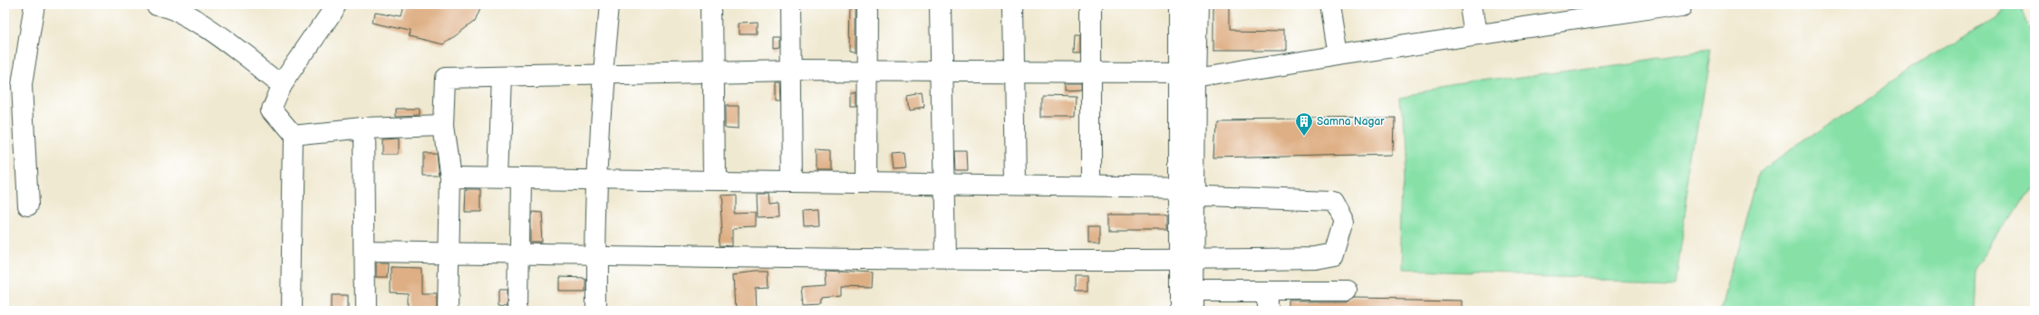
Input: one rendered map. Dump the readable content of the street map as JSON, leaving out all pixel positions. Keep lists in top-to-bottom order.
{
  "places": {
    "building": ["Samna Nagar"]
  }
}
